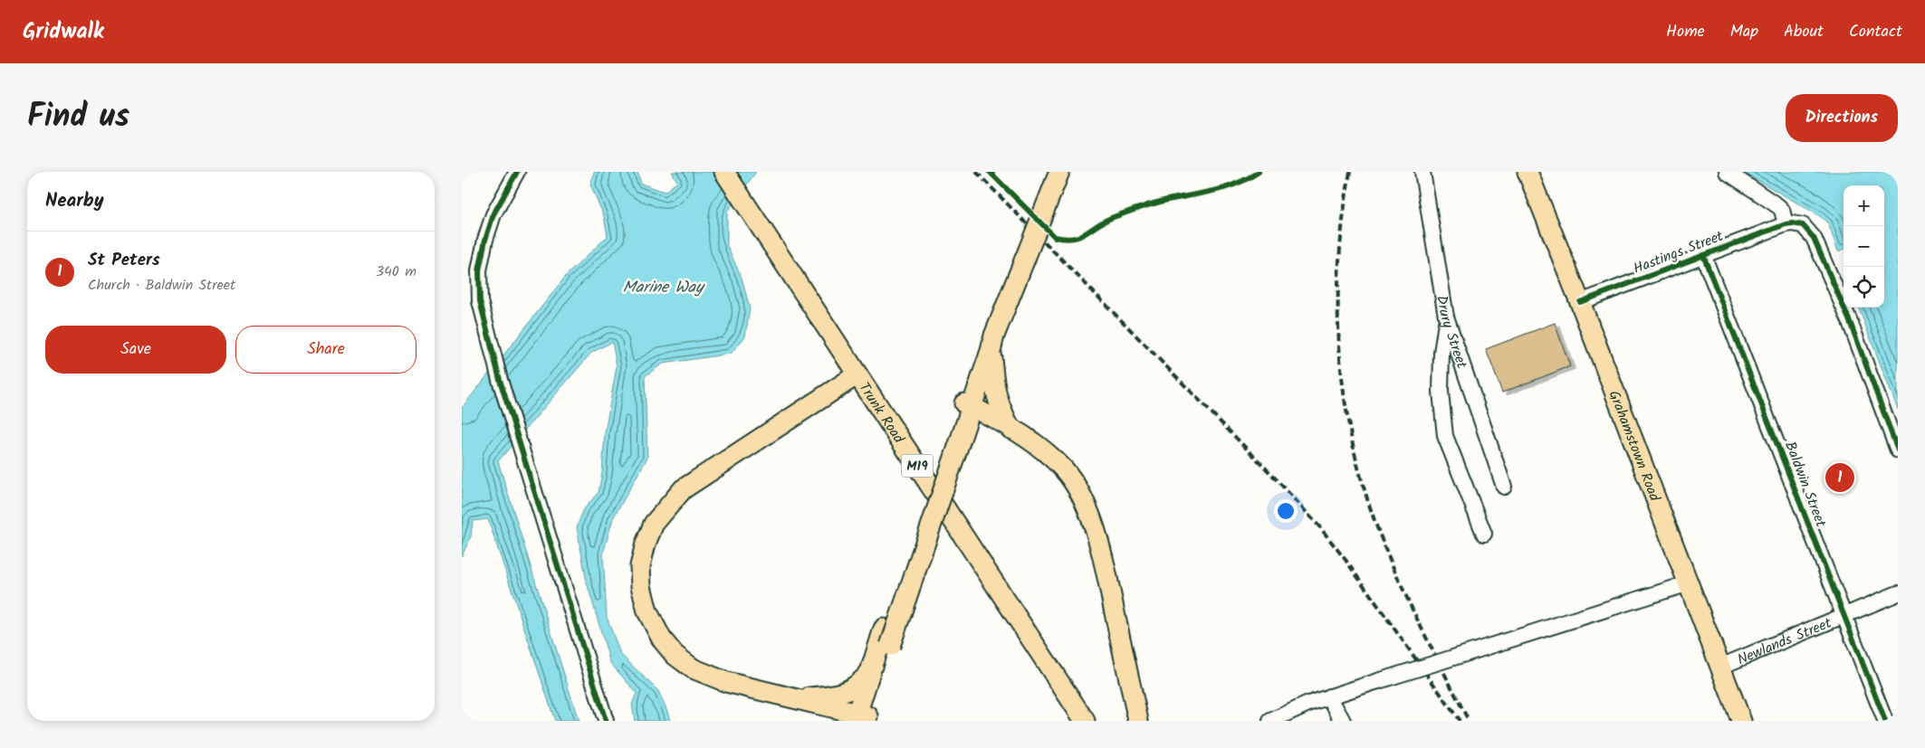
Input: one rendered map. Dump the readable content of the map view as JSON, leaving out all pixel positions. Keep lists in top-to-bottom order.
{
  "streets": {
    "main road": ["Trunk Road", "Grahamstown Road", "M19"],
    "street": [
      "Hastings Street",
      "Drury Street",
      "Baldwin Street",
      "Newlands Street"
    ]
  },
  "crossings": [
    ["Hastings Street", "Grahamstown Road"],
    ["Hastings Street", "Baldwin Street"],
    ["Grahamstown Road", "Newlands Street"],
    ["Baldwin Street", "Newlands Street"]
  ],
  "water": ["Marine Way"],
  "page": {
    "header": "Gridwalk",
    "nav": [
      "Home",
      "Map",
      "About",
      "Contact"
    ],
    "title": "Find us",
    "buttons": [
      "Directions",
      ["Save", "Share"]
    ],
    "heading": "Nearby",
    "map_buttons": ["+", "−"],
    "list": [
      {
        "mark": "1",
        "name": "St Peters",
        "note": "Church · Baldwin Street",
        "value": "340 m"
      }
    ],
    "pins": "1"
  }
}
